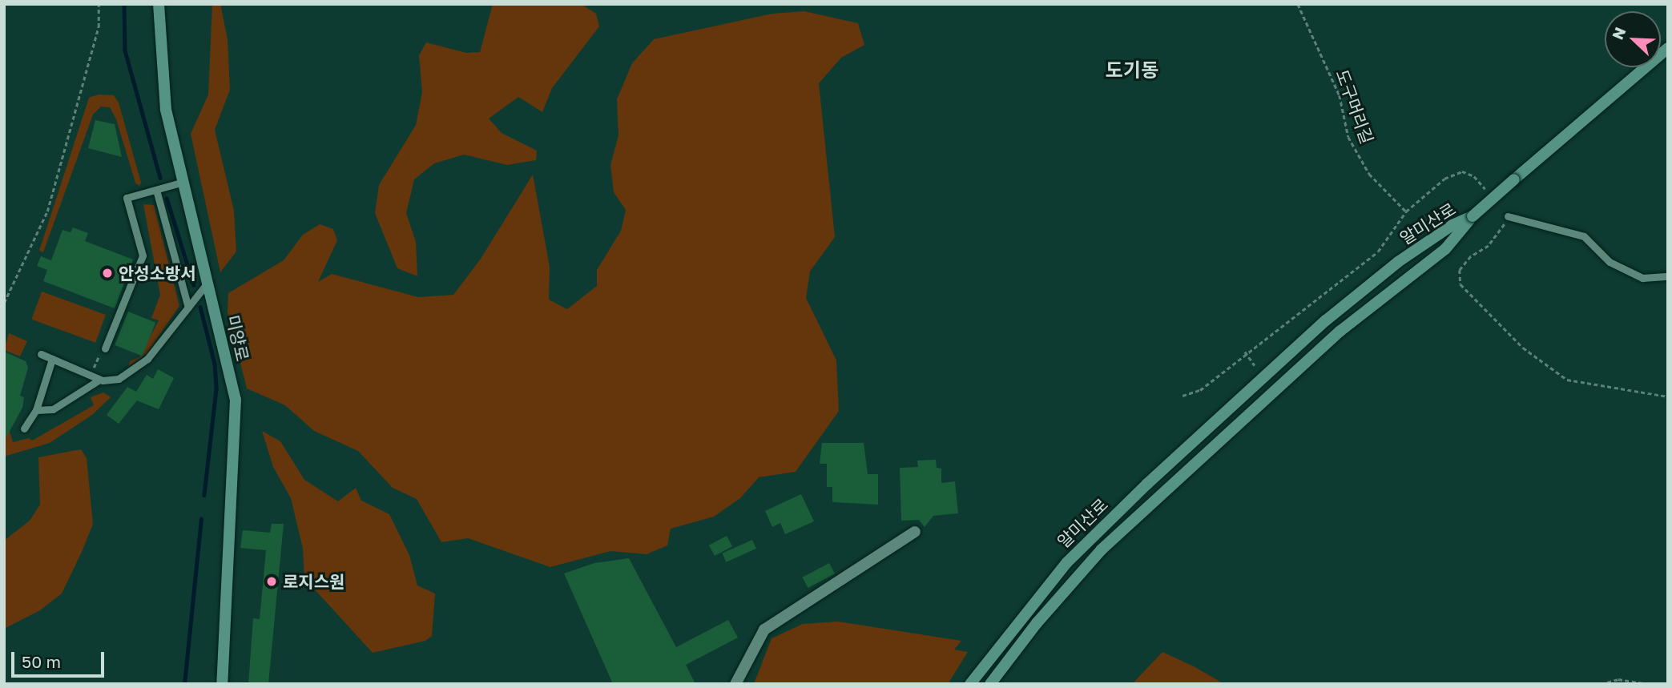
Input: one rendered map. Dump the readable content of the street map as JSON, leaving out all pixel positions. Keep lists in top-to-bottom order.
{
  "streets": {
    "main road": ["알미산로", "미양로"],
    "path": ["도구머리길"]
  },
  "districts": ["도기동"],
  "places": ["안성소방서", "로지스원"],
  "scale_bar": "50 m",
  "north": "top left"
}
